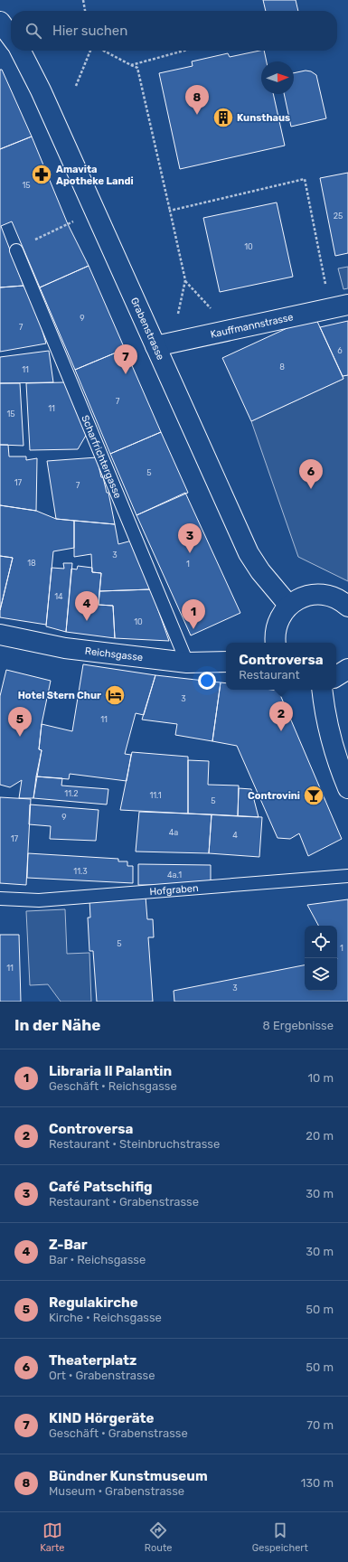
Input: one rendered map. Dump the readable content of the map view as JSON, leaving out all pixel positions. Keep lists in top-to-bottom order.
{
  "streets": {
    "main road": ["Kauffmannstrasse", "Grabenstrasse", "Reichsgasse"],
    "lane": ["Scharfrichtergasse", "Hofgraben"]
  },
  "crossings": [
    ["Kauffmannstrasse", "Grabenstrasse"],
    ["Scharfrichtergasse", "Reichsgasse"]
  ],
  "places": {
    "building": ["Kunsthaus"],
    "pharmacy": ["Amavita Apotheke Landi"],
    "hotel": ["Hotel Stern Chur"],
    "bar": ["Controvini"]
  },
  "house_numbers": [
    "15",
    "25",
    "10",
    "9",
    "7",
    "6",
    "8",
    "11",
    "7",
    "11",
    "15",
    "5",
    "17",
    "7",
    "3",
    "18",
    "1",
    "14",
    "10",
    "3",
    "11",
    "11.2",
    "11.1",
    "5",
    "9",
    "4a",
    "4",
    "17",
    "11.3",
    "4a.1",
    "5",
    "1",
    "11",
    "3"
  ],
  "north": "right",
  "page": {
    "search": "Hier suchen",
    "pins": [
      "8",
      "7",
      "6",
      "3",
      "4",
      "1",
      "2",
      "5"
    ],
    "popup": ["Controversa", "Restaurant"],
    "heading": ["In der Nähe", "8 Ergebnisse"],
    "list": [
      {
        "mark": "1",
        "name": "Libraria Il Palantin",
        "note": "Geschäft · Reichsgasse",
        "value": "10 m"
      },
      {
        "mark": "2",
        "name": "Controversa",
        "note": "Restaurant · Steinbruchstrasse",
        "value": "20 m"
      },
      {
        "mark": "3",
        "name": "Café Patschifig",
        "note": "Restaurant · Grabenstrasse",
        "value": "30 m"
      },
      {
        "mark": "4",
        "name": "Z-Bar",
        "note": "Bar · Reichsgasse",
        "value": "30 m"
      },
      {
        "mark": "5",
        "name": "Regulakirche",
        "note": "Kirche · Reichsgasse",
        "value": "50 m"
      },
      {
        "mark": "6",
        "name": "Theaterplatz",
        "note": "Ort · Grabenstrasse",
        "value": "50 m"
      },
      {
        "mark": "7",
        "name": "KIND Hörgeräte",
        "note": "Geschäft · Grabenstrasse",
        "value": "70 m"
      },
      {
        "mark": "8",
        "name": "Bündner Kunstmuseum",
        "note": "Museum · Grabenstrasse",
        "value": "130 m"
      }
    ],
    "nav": ["Karte", "Route", "Gespeichert"]
  }
}
